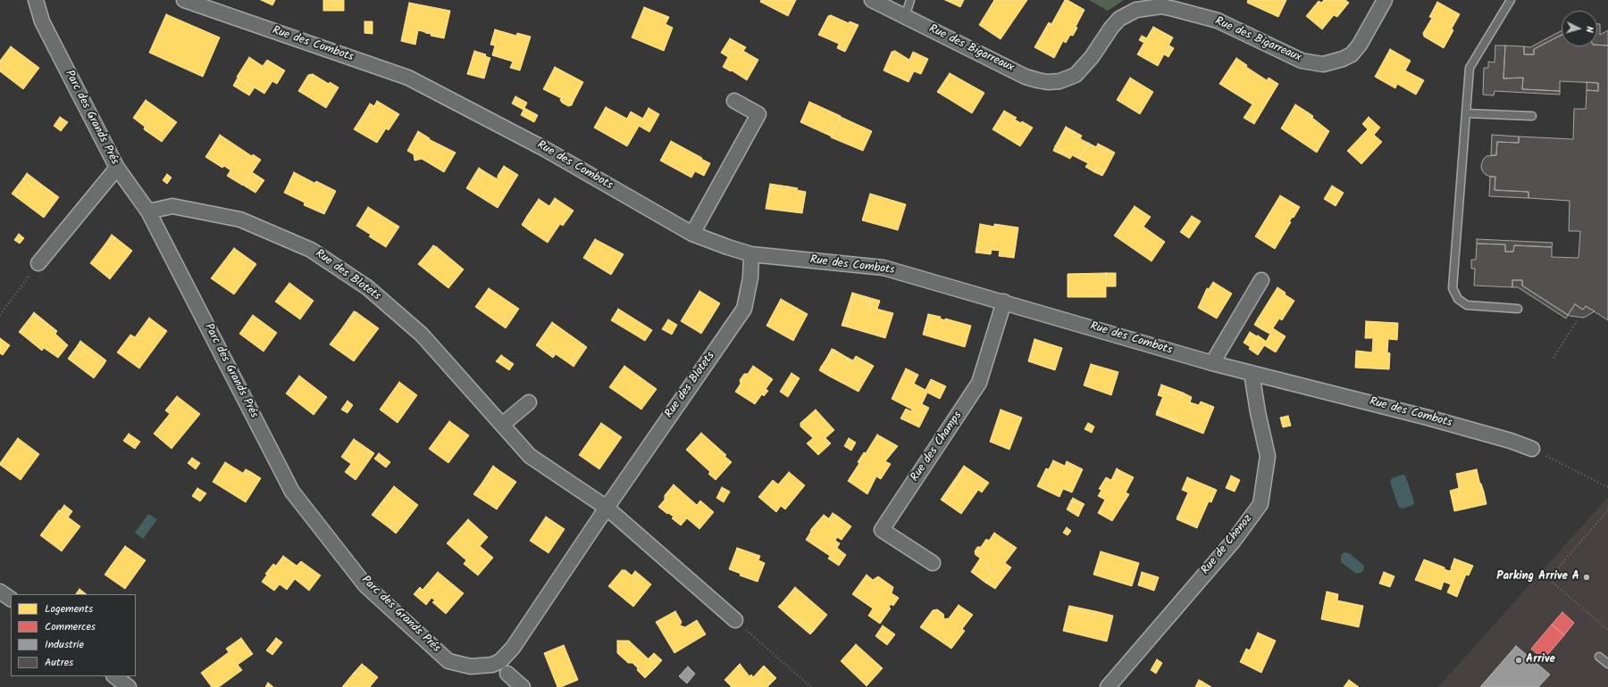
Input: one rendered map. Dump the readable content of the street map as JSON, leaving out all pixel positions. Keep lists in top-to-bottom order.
{
  "streets": {
    "street": [
      "Rue des Bigarreaux",
      "Rue des Combots",
      "Parc des Grands Prés",
      "Rue des Blotets",
      "Rue des Champs",
      "Rue de Chenoz"
    ]
  },
  "crossings": [
    ["Rue des Combots", "Rue des Blotets"],
    ["Rue des Combots", "Rue des Champs"],
    ["Rue des Combots", "Rue de Chenoz"],
    ["Parc des Grands Prés", "Rue des Blotets"]
  ],
  "places": ["Parking Arrive A", "Arrive"],
  "legend": [
    "Logements",
    "Commerces",
    "Industrie",
    "Autres"
  ],
  "north": "right"
}
